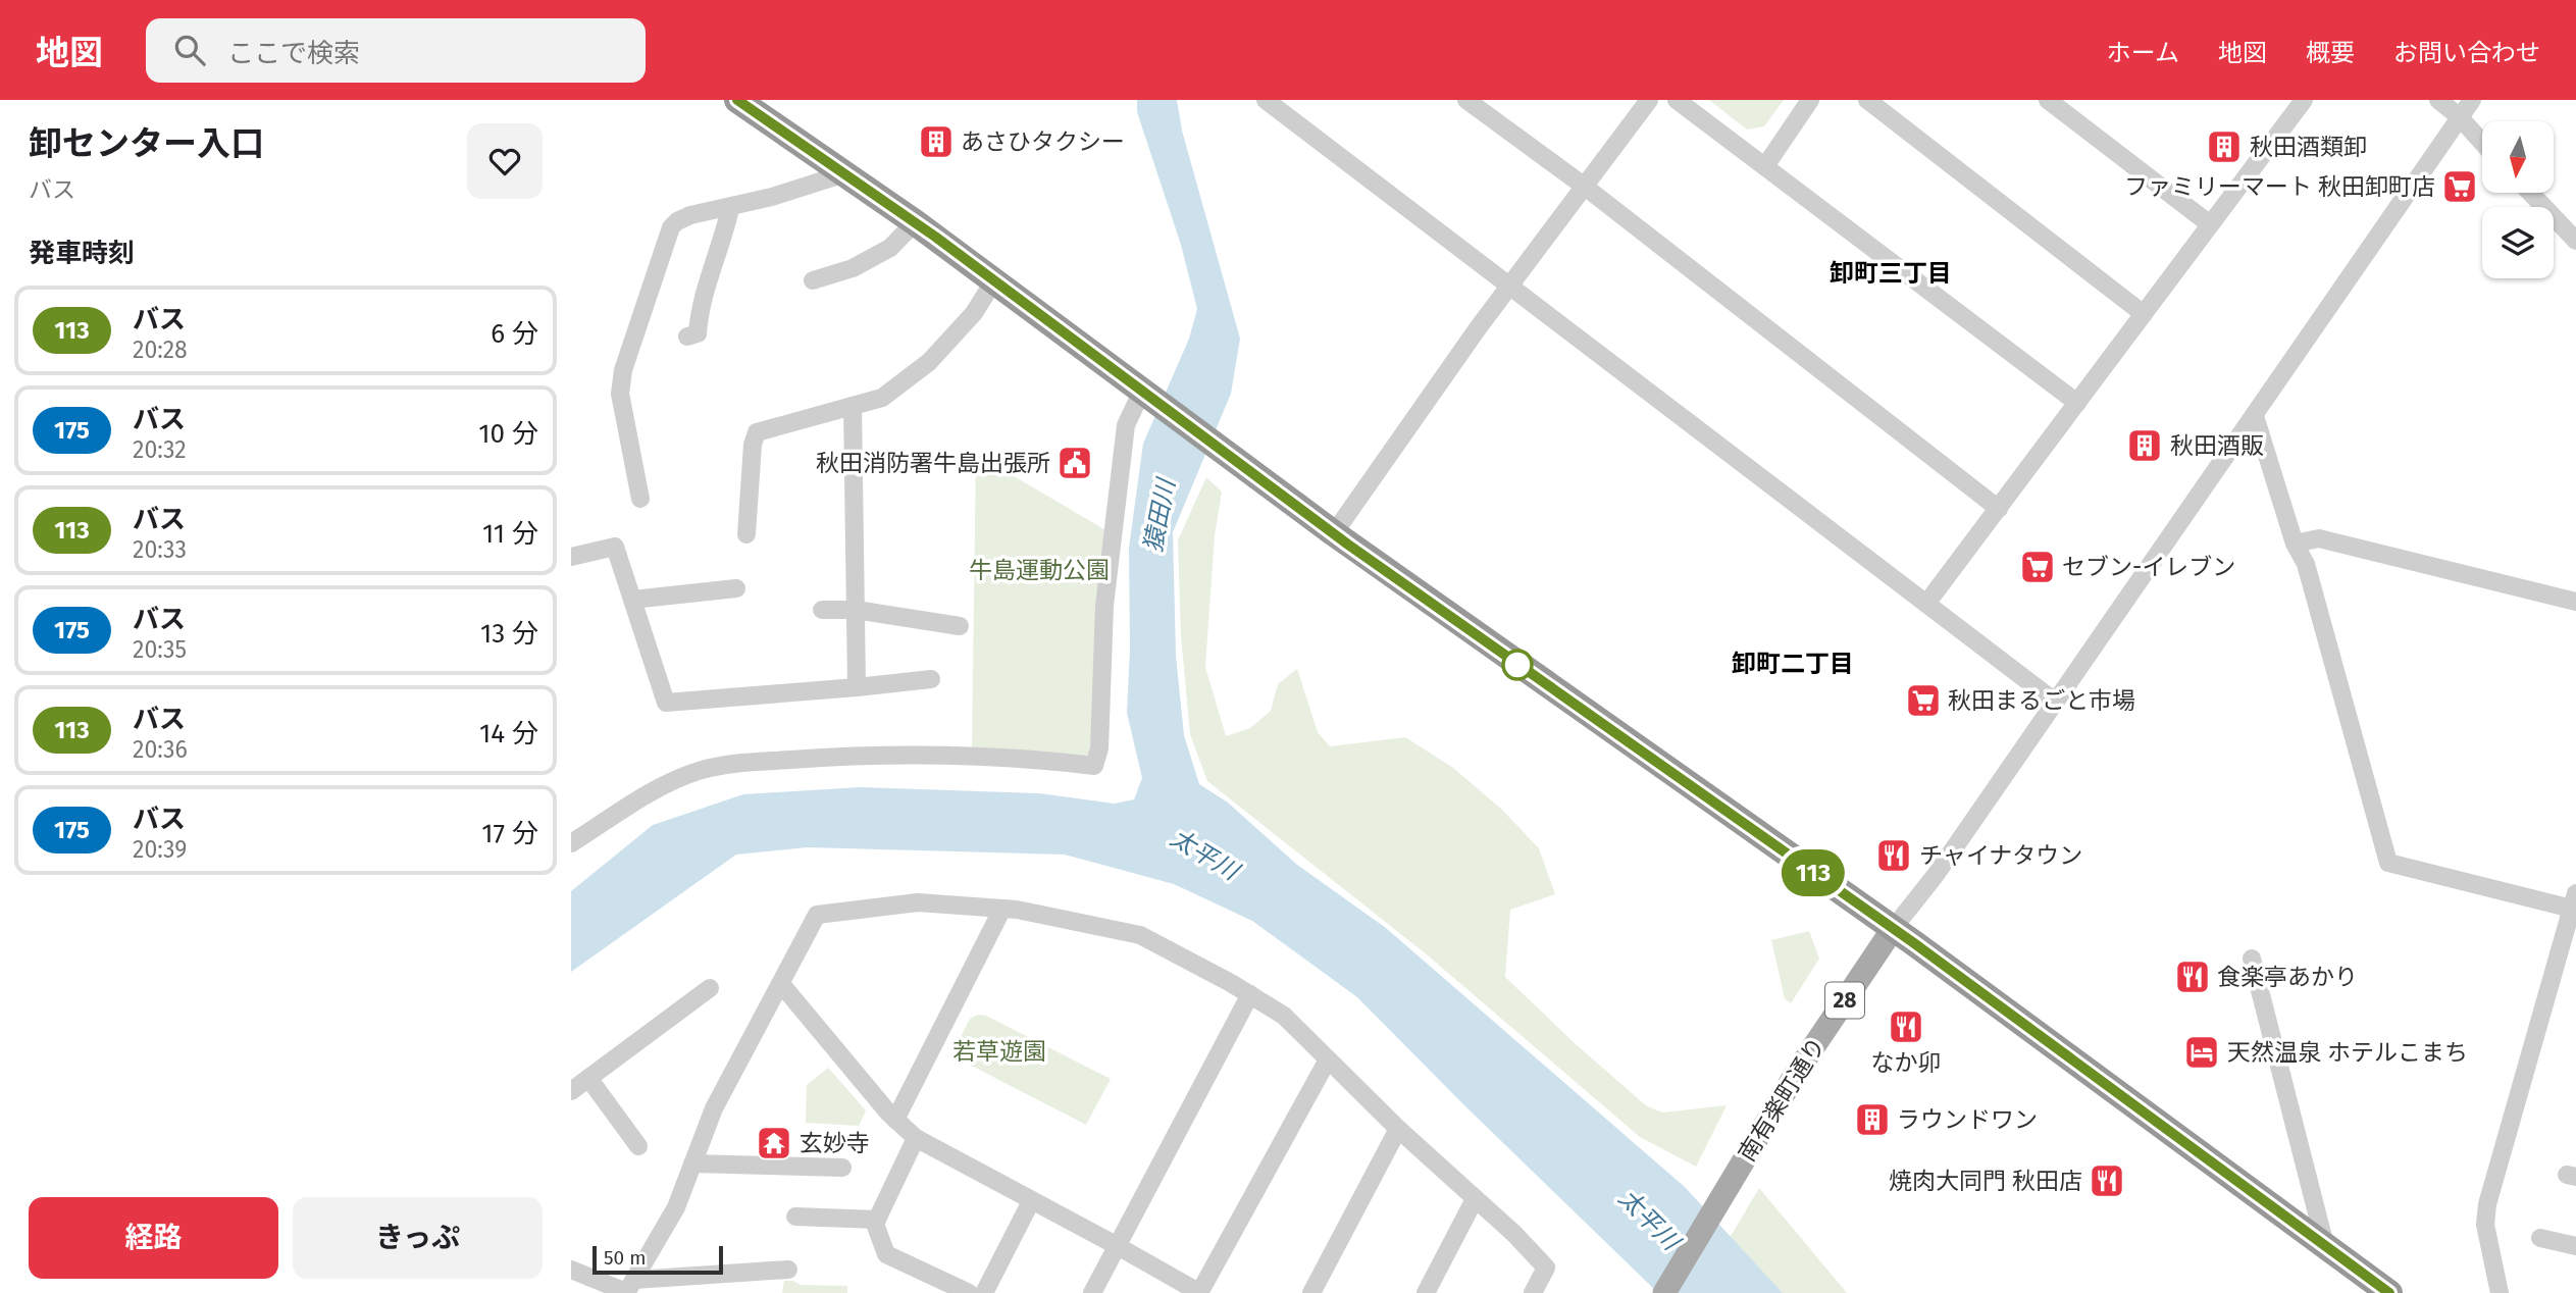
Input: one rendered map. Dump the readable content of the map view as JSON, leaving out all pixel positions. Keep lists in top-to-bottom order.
{
  "streets": {
    "main road": ["28", "南有楽町通り"]
  },
  "districts": ["卸町三丁目", "卸町二丁目"],
  "water": ["猿田川", "太平川"],
  "parks": ["牛島運動公園", "若草遊園"],
  "places": {
    "building": [
      "あさひタクシー",
      "秋田酒類卸",
      "秋田酒販",
      "ラウンドワン"
    ],
    "supermarket": ["ファミリーマート 秋田卸町店", "セブン-イレブン", "秋田まるごと市場"],
    "public building": ["秋田消防署牛島出張所"],
    "restaurant": [
      "チャイナタウン",
      "食楽亭あかり",
      "なか卯",
      "焼肉大同門 秋田店"
    ],
    "hotel": ["天然温泉 ホテルこまち"],
    "temple": ["玄妙寺"]
  },
  "lines": ["bus line 113"],
  "scale_bar": "50 m",
  "north": "bottom",
  "page": {
    "header": "地図",
    "search": "ここで検索",
    "nav": [
      "ホーム",
      "地図",
      "概要",
      "お問い合わせ"
    ],
    "heading": [
      ["卸センター入口", "バス"],
      "発車時刻"
    ],
    "on_map": "113",
    "list": [
      {
        "mark": "113",
        "name": "バス",
        "note": "20:28",
        "value": "6 分"
      },
      {
        "mark": "175",
        "name": "バス",
        "note": "20:32",
        "value": "10 分"
      },
      {
        "mark": "113",
        "name": "バス",
        "note": "20:33",
        "value": "11 分"
      },
      {
        "mark": "175",
        "name": "バス",
        "note": "20:35",
        "value": "13 分"
      },
      {
        "mark": "113",
        "name": "バス",
        "note": "20:36",
        "value": "14 分"
      },
      {
        "mark": "175",
        "name": "バス",
        "note": "20:39",
        "value": "17 分"
      }
    ],
    "buttons": ["経路", "きっぷ"],
    "scale": "50 m"
  }
}
